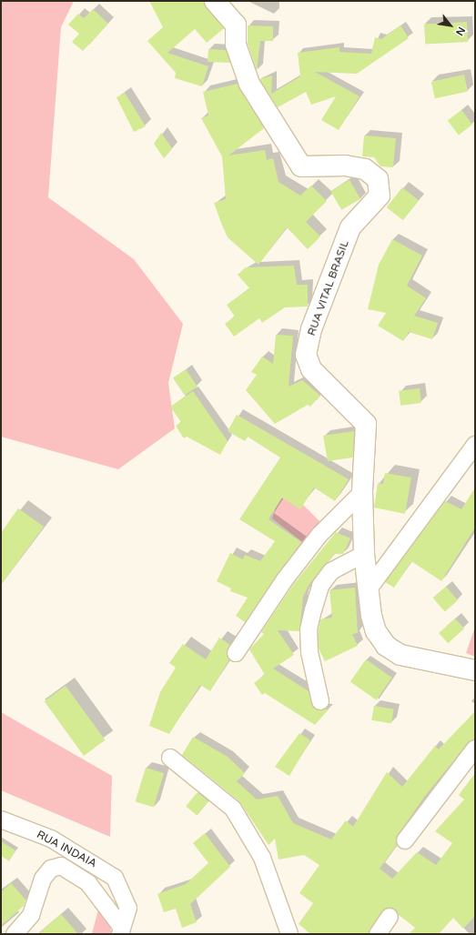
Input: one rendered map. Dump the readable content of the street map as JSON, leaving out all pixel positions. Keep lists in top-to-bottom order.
{
  "streets": {
    "street": ["RUA VITAL BRASIL", "RUA INDAIA"]
  },
  "north": "bottom right"
}
